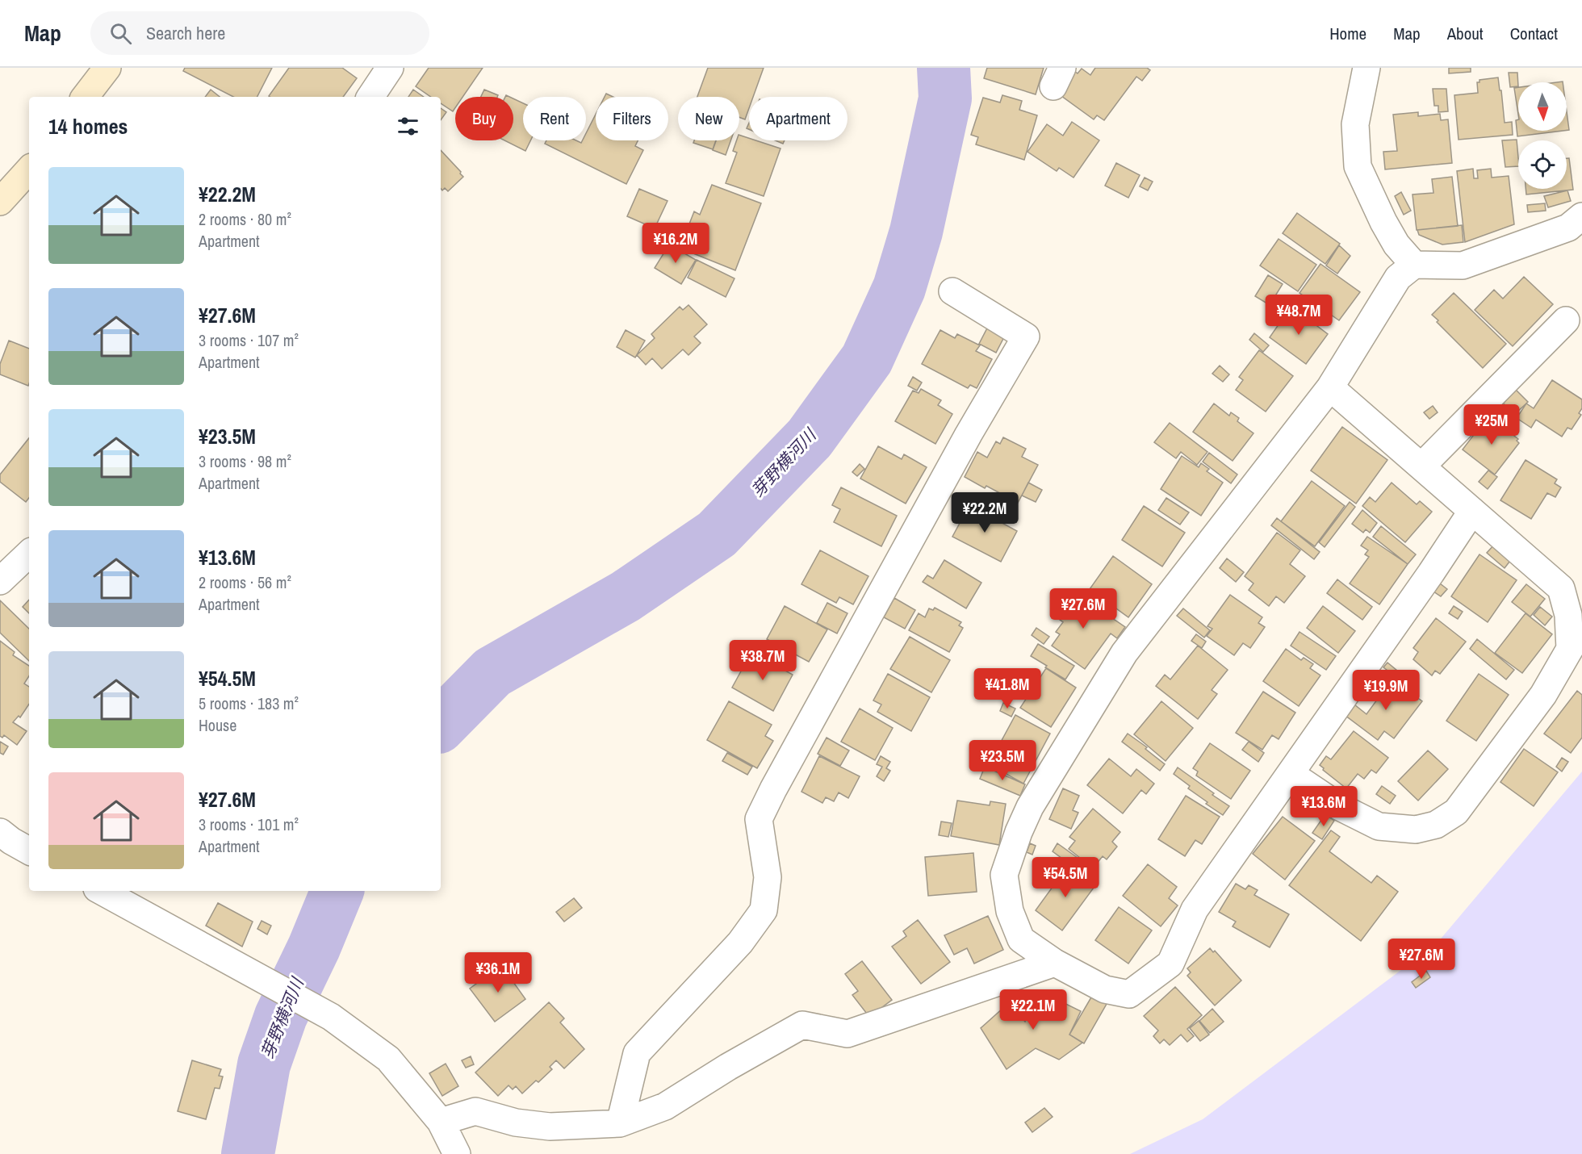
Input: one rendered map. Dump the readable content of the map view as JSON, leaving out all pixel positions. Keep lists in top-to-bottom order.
{
  "water": ["芽野横河川"],
  "north": "bottom",
  "page": {
    "header": "Map",
    "search": "Search here",
    "nav": [
      "Home",
      "Map",
      "About",
      "Contact"
    ],
    "chip": [
      "Buy",
      "Rent",
      "Filters",
      "New",
      "Apartment"
    ],
    "heading": "14 homes",
    "list": [
      {
        "name": "¥22.2M",
        "note": "2 rooms · 80 m² · Apartment"
      },
      {
        "name": "¥27.6M",
        "note": "3 rooms · 107 m² · Apartment"
      },
      {
        "name": "¥23.5M",
        "note": "3 rooms · 98 m² · Apartment"
      },
      {
        "name": "¥13.6M",
        "note": "2 rooms · 56 m² · Apartment"
      },
      {
        "name": "¥54.5M",
        "note": "5 rooms · 183 m² · House"
      },
      {
        "name": "¥27.6M",
        "note": "3 rooms · 101 m² · Apartment"
      }
    ],
    "price": [
      "¥16.2M",
      "¥48.7M",
      "¥25M",
      "¥22.2M",
      "¥27.6M",
      "¥38.7M",
      "¥41.8M",
      "¥19.9M",
      "¥23.5M",
      "¥13.6M",
      "¥54.5M",
      "¥27.6M",
      "¥36.1M",
      "¥22.1M"
    ]
  }
}
